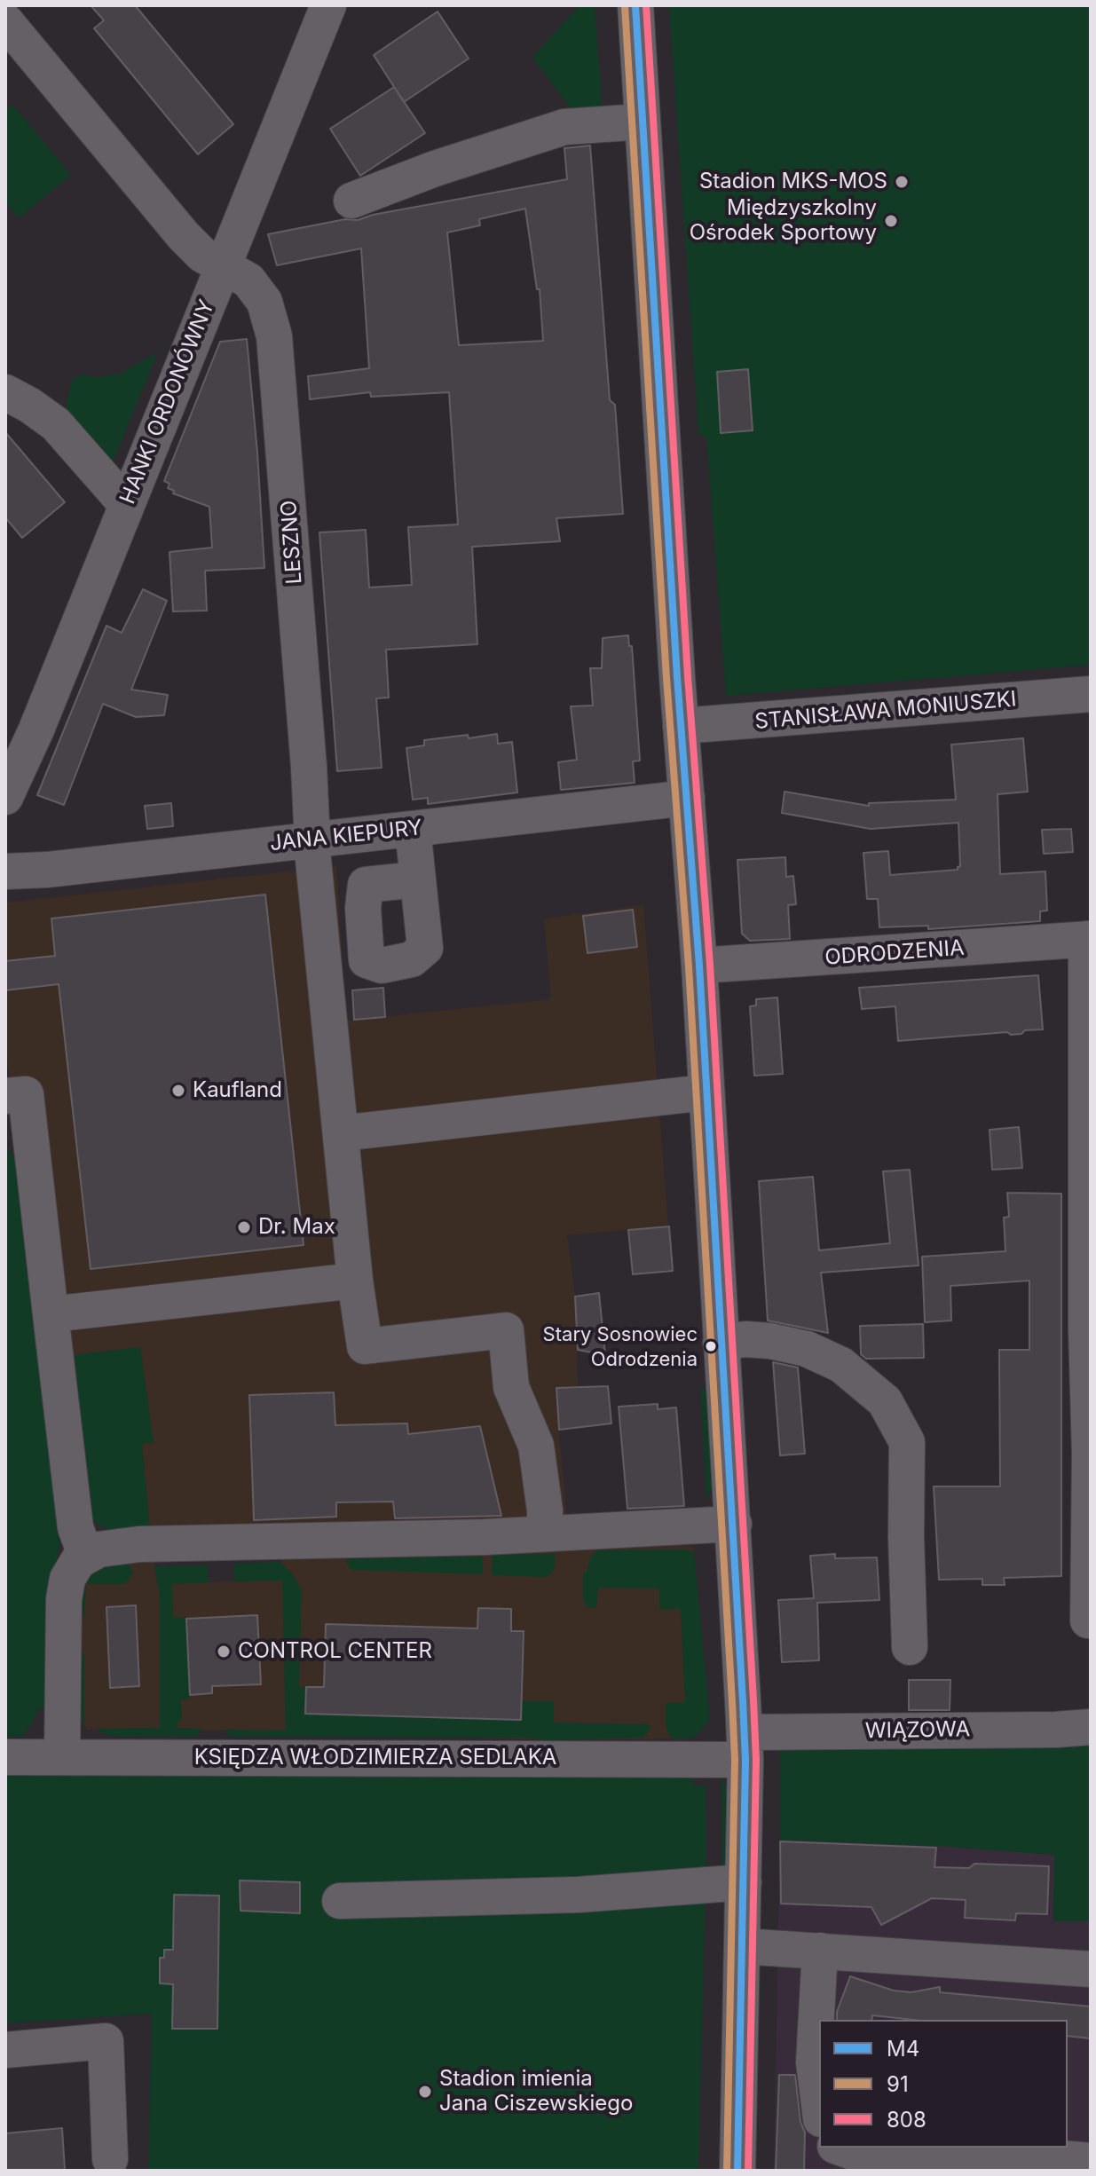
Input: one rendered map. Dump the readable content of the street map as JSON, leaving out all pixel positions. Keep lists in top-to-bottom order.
{
  "streets": {
    "street": [
      "HANKI ORDONÓWNY",
      "LESZNO",
      "STANISŁAWA MONIUSZKI",
      "JANA KIEPURY",
      "ODRODZENIA",
      "WIĄZOWA",
      "KSIĘDZA WŁODZIMIERZA SEDLAKA"
    ]
  },
  "crossings": [
    ["HANKI ORDONÓWNY", "LESZNO"],
    ["LESZNO", "JANA KIEPURY"],
    ["WIĄZOWA", "KSIĘDZA WŁODZIMIERZA SEDLAKA"]
  ],
  "places": [
    "Stadion MKS-MOS",
    "Międzyszkolny Ośrodek Sportowy",
    "Kaufland",
    "Dr. Max",
    "Stary Sosnowiec Odrodzenia",
    "CONTROL CENTER",
    "Stadion imienia Jana Ciszewskiego"
  ],
  "lines": ["transit line M4", "transit line 808", "transit line 91"],
  "legend": ["M4", "91", "808"]
}
